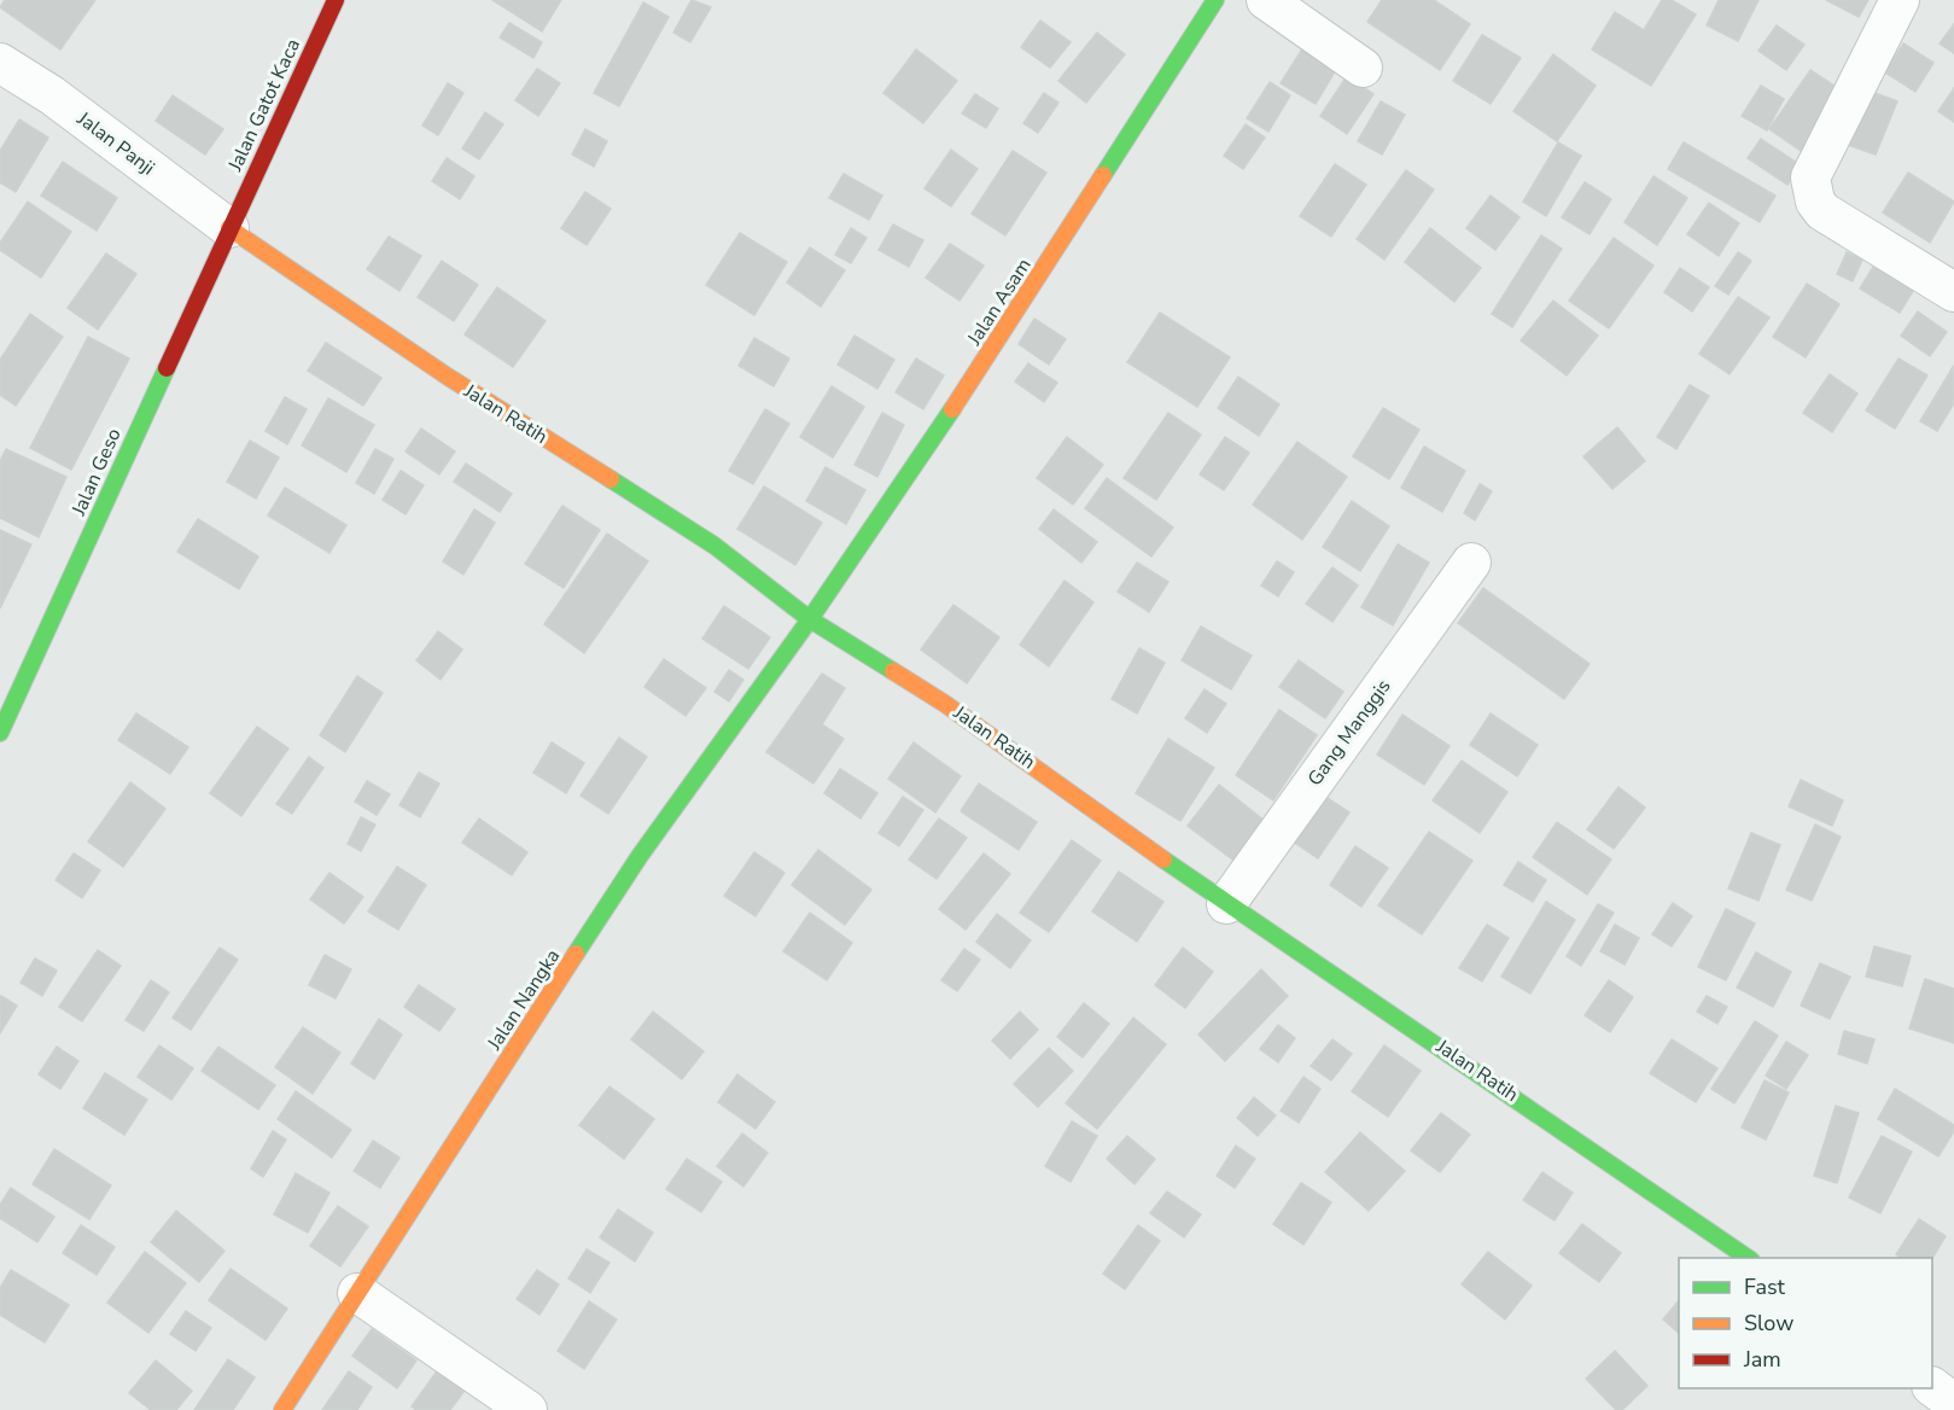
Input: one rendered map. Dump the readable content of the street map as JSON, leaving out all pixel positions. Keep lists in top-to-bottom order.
{
  "streets": {
    "street": [
      "Jalan Gatot Kaca",
      "Jalan Panji",
      "Jalan Asam",
      "Jalan Ratih",
      "Jalan Geso",
      "Gang Manggis",
      "Jalan Nangka"
    ]
  },
  "crossings": [
    ["Jalan Gatot Kaca", "Jalan Panji"],
    ["Jalan Gatot Kaca", "Jalan Ratih"],
    ["Jalan Gatot Kaca", "Jalan Geso"],
    ["Jalan Panji", "Jalan Ratih"],
    ["Jalan Panji", "Jalan Geso"],
    ["Jalan Asam", "Jalan Ratih"],
    ["Jalan Asam", "Jalan Nangka"],
    ["Jalan Ratih", "Jalan Geso"],
    ["Jalan Ratih", "Gang Manggis"],
    ["Jalan Ratih", "Jalan Nangka"]
  ],
  "legend": ["Fast", "Slow", "Jam"]
}
